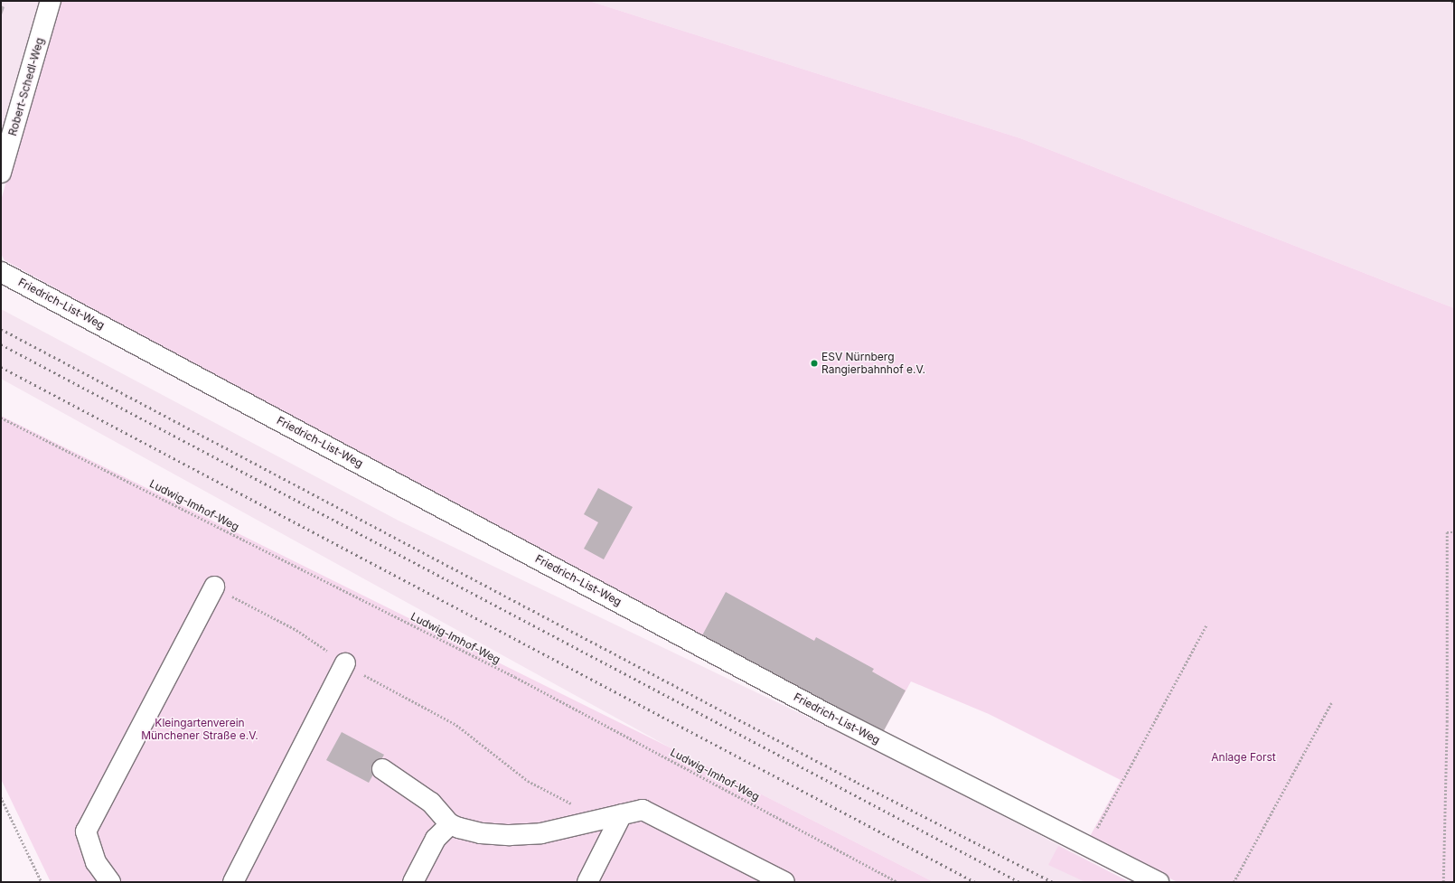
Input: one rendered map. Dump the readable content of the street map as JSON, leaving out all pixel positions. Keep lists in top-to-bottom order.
{
  "streets": {
    "street": ["Robert-Schedl-Weg", "Friedrich-List-Weg"],
    "path": ["Ludwig-Imhof-Weg"]
  },
  "parks": ["Kleingartenverein Münchener Straße e.V.", "Anlage Forst"],
  "places": ["ESV Nürnberg Rangierbahnhof e.V."]
}
